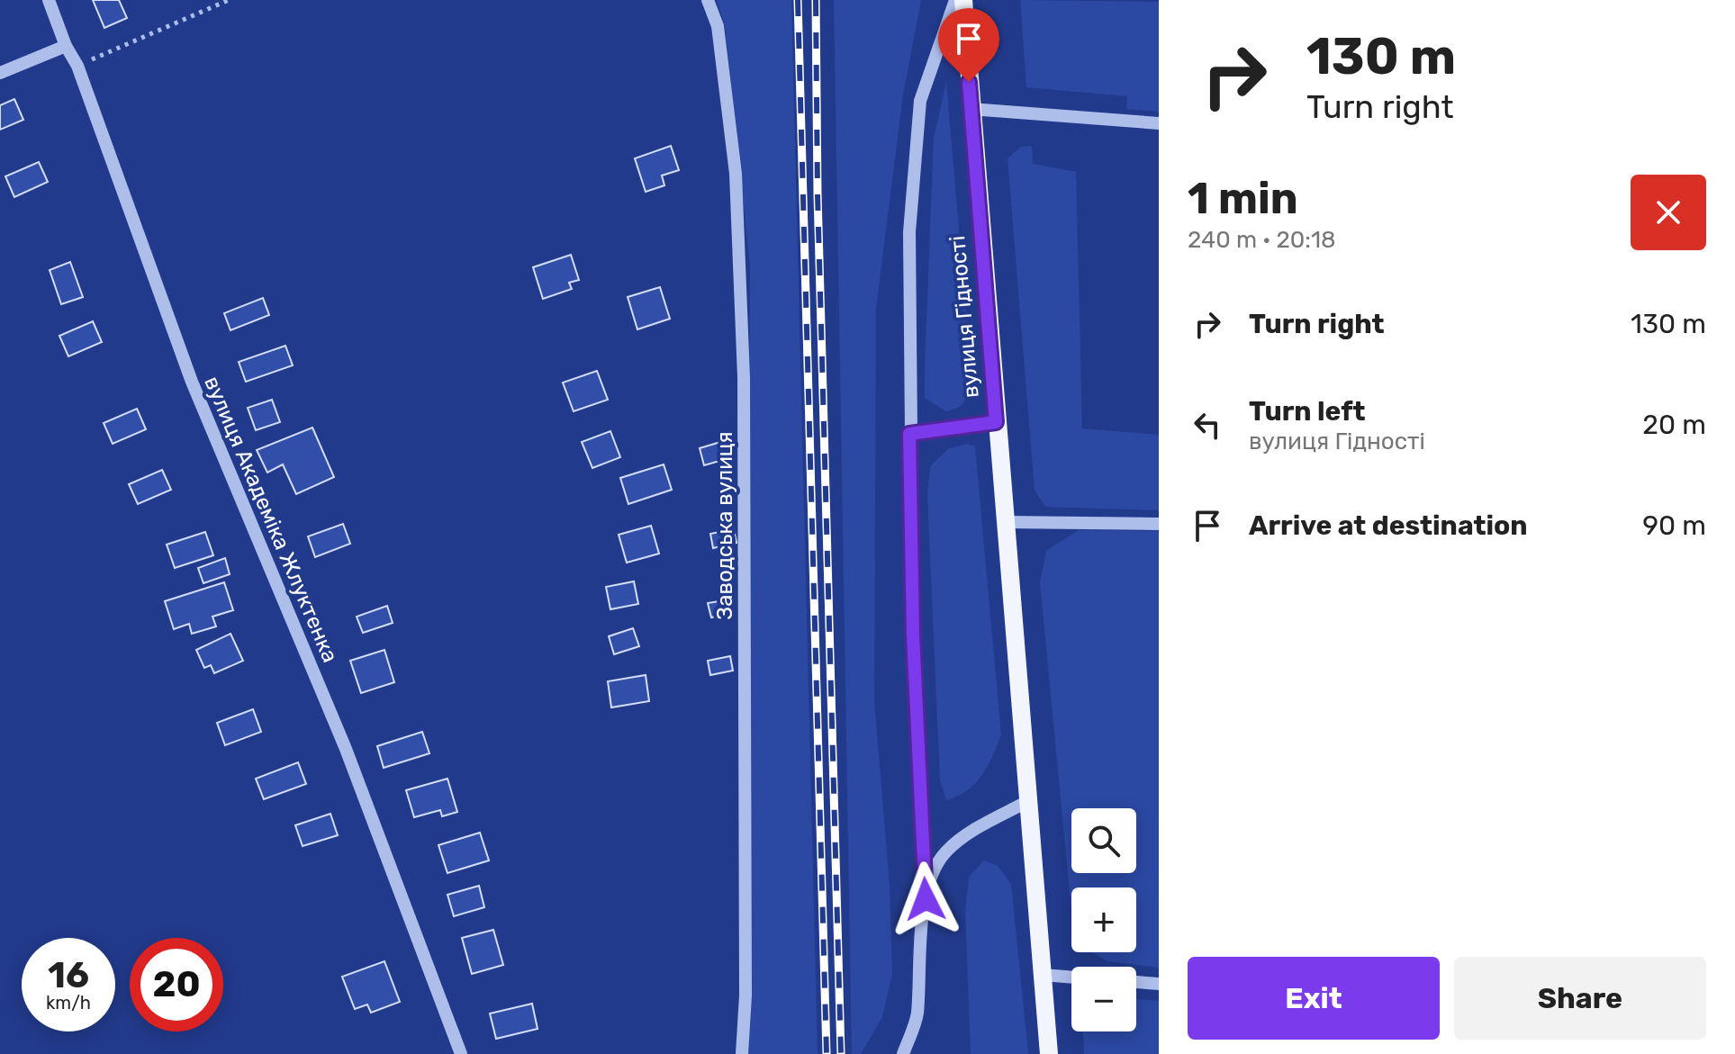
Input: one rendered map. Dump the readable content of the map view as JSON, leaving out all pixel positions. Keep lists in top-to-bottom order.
{
  "streets": {
    "main road": ["вулиця Гідності"],
    "street": ["вулиця Академіка Жлуктенка", "Заводська вулиця"]
  },
  "page": {
    "turn": ["130 m", "Turn right"],
    "heading": ["1 min", "240 m · 20:18"],
    "list": [
      {
        "name": "Turn right",
        "value": "130 m"
      },
      {
        "name": "Turn left",
        "note": "вулиця Гідності",
        "value": "20 m"
      },
      {
        "name": "Arrive at destination",
        "value": "90 m"
      }
    ],
    "map_buttons": ["+", "−"],
    "speed": "16 km/h",
    "limit": "20",
    "buttons": ["Exit", "Share"]
  }
}
